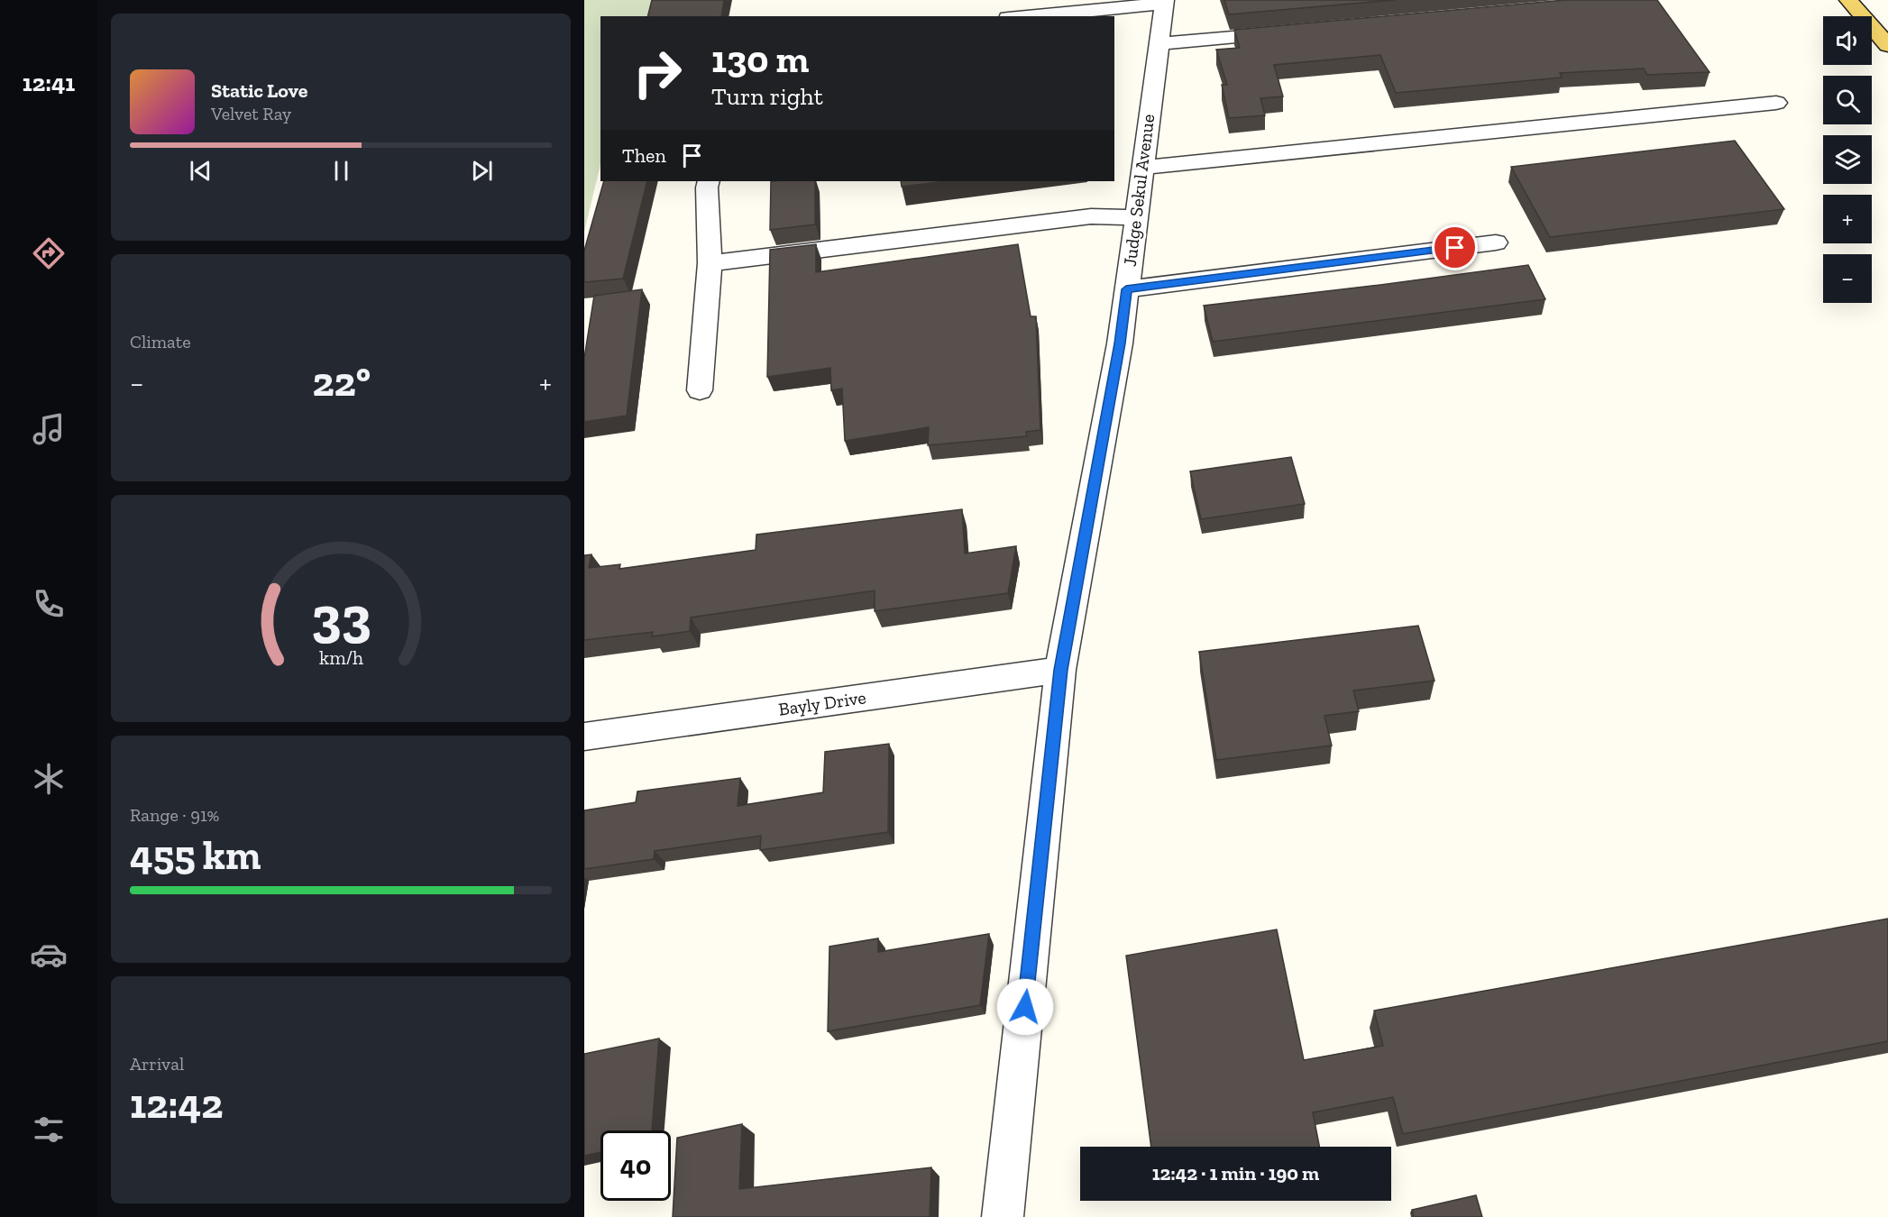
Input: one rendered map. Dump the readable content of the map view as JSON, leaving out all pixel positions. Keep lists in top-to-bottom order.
{
  "streets": {
    "street": ["Judge Sekul Avenue", "Bayly Drive"]
  },
  "crossings": [
    ["Judge Sekul Avenue", "Bayly Drive"]
  ],
  "page": {
    "tabs": "12:41",
    "map_buttons": ["+", "−"],
    "turn": ["130 m", "Turn right"],
    "song": ["Static Love", "Velvet Ray"],
    "then": "Then",
    "tile": [
      "Climate",
      ["Range · 91%", "455 km"],
      ["Arrival", "12:42"]
    ],
    "heat": ["−", "22°", "+"],
    "limit": "40",
    "trip": "12:42 · 1 min · 190 m",
    "gauge": ["33", "km/h"]
  }
}
